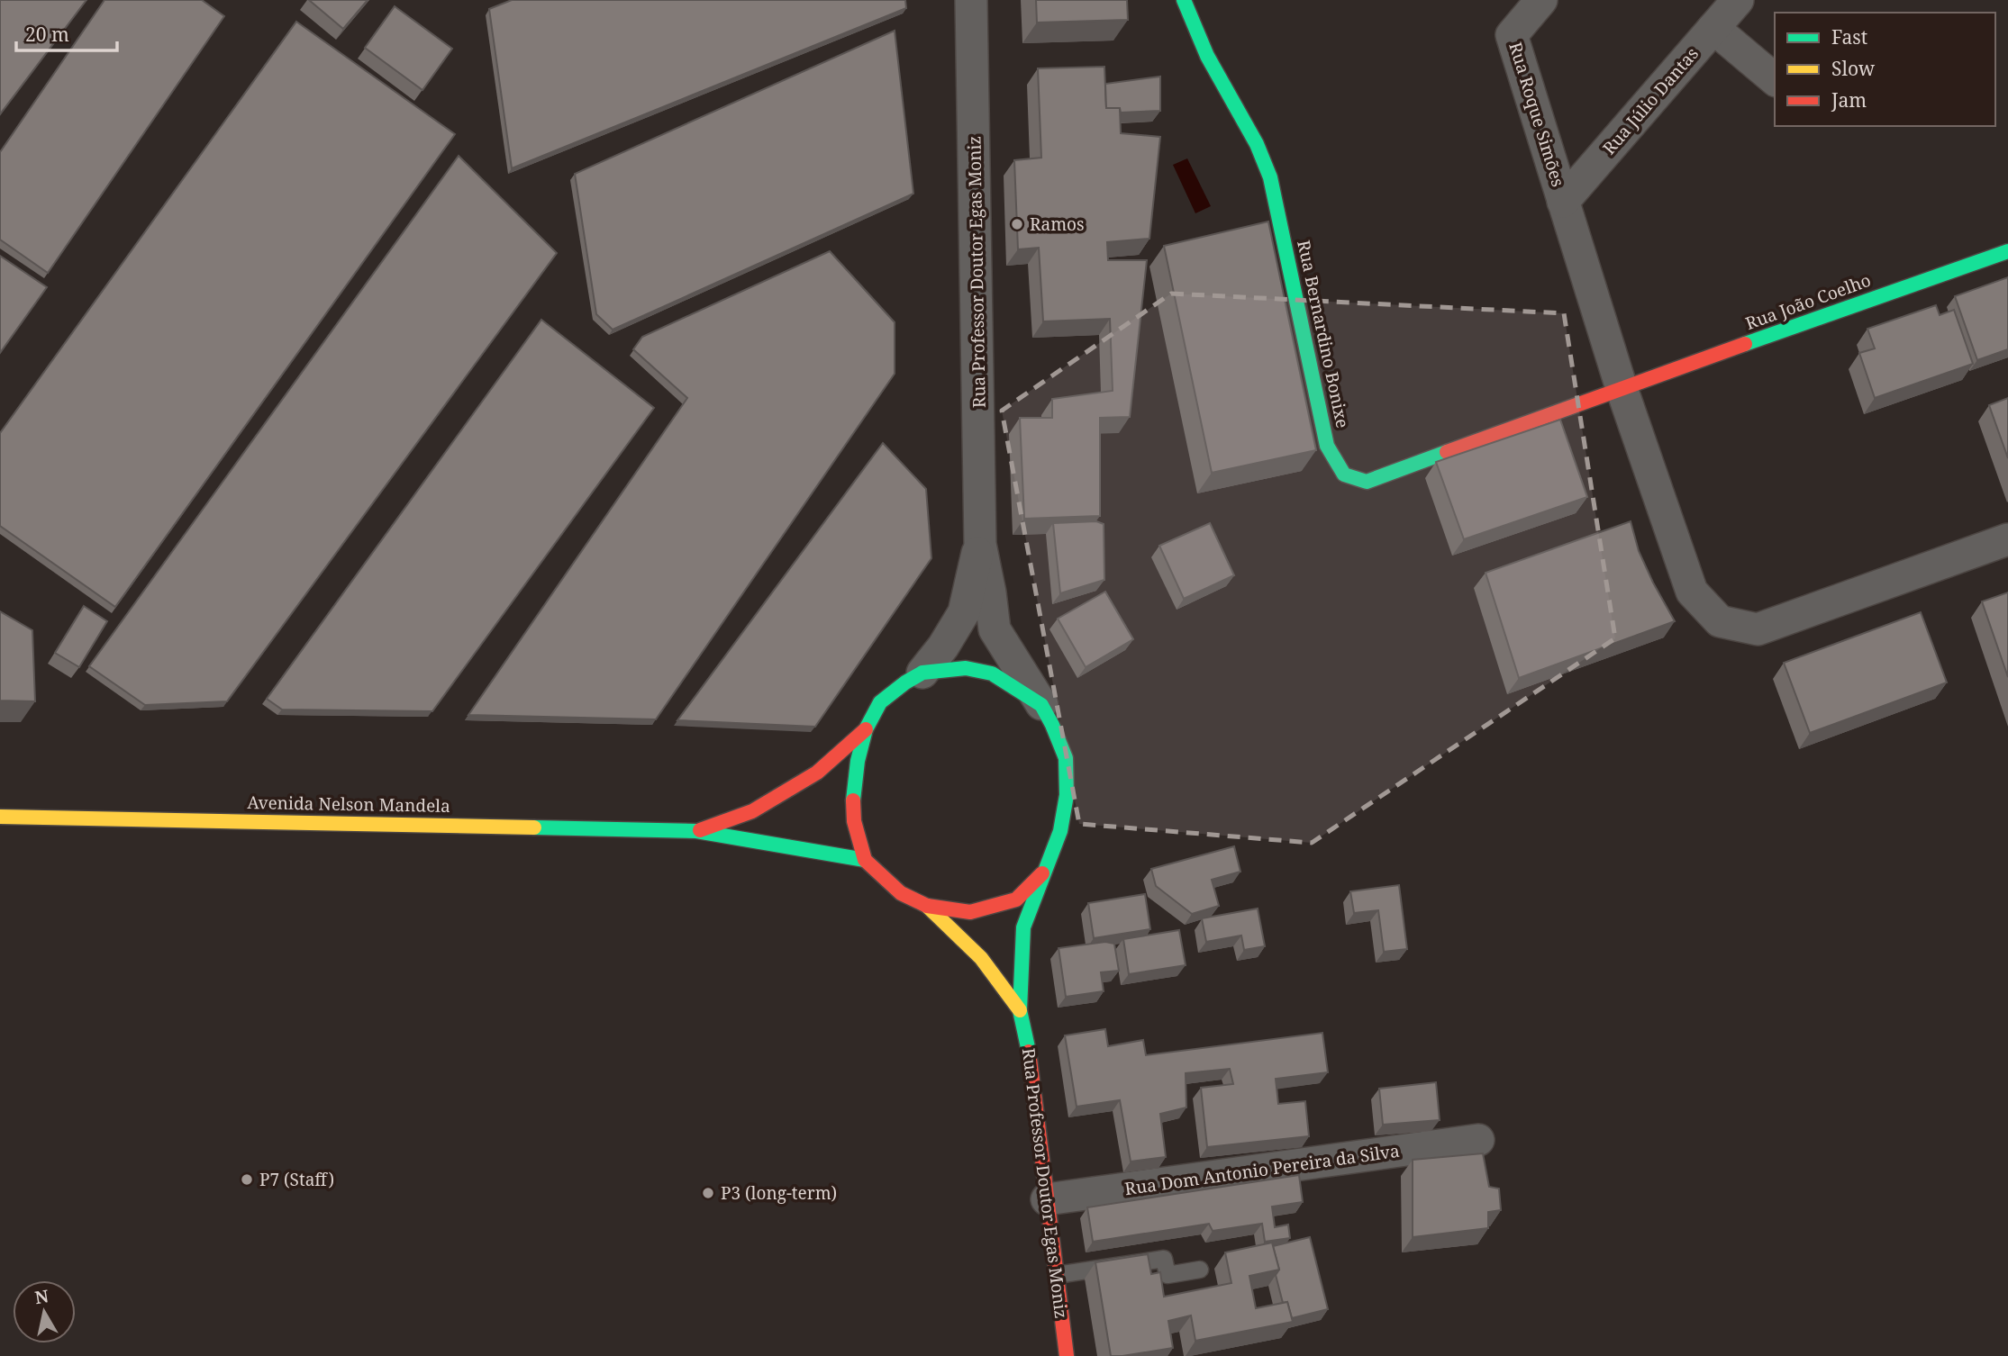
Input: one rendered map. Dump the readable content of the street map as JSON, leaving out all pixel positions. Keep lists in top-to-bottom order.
{
  "streets": {
    "street": [
      "Rua Júlio Dantas",
      "Rua Roque Simões",
      "Rua Professor Doutor Egas Moniz",
      "Rua João Coelho",
      "Rua Bernardino Bonixe",
      "Avenida Nelson Mandela",
      "Rua Dom Antonio Pereira da Silva"
    ]
  },
  "crossings": [
    ["Rua Júlio Dantas", "Rua Roque Simões"],
    ["Rua Professor Doutor Egas Moniz", "Rua Dom Antonio Pereira da Silva"],
    ["Rua João Coelho", "Rua Bernardino Bonixe"]
  ],
  "places": ["Ramos", "P7 (Staff)", "P3 (long-term)"],
  "legend": ["Fast", "Slow", "Jam"],
  "scale_bar": "20 m",
  "north": "top"
}
